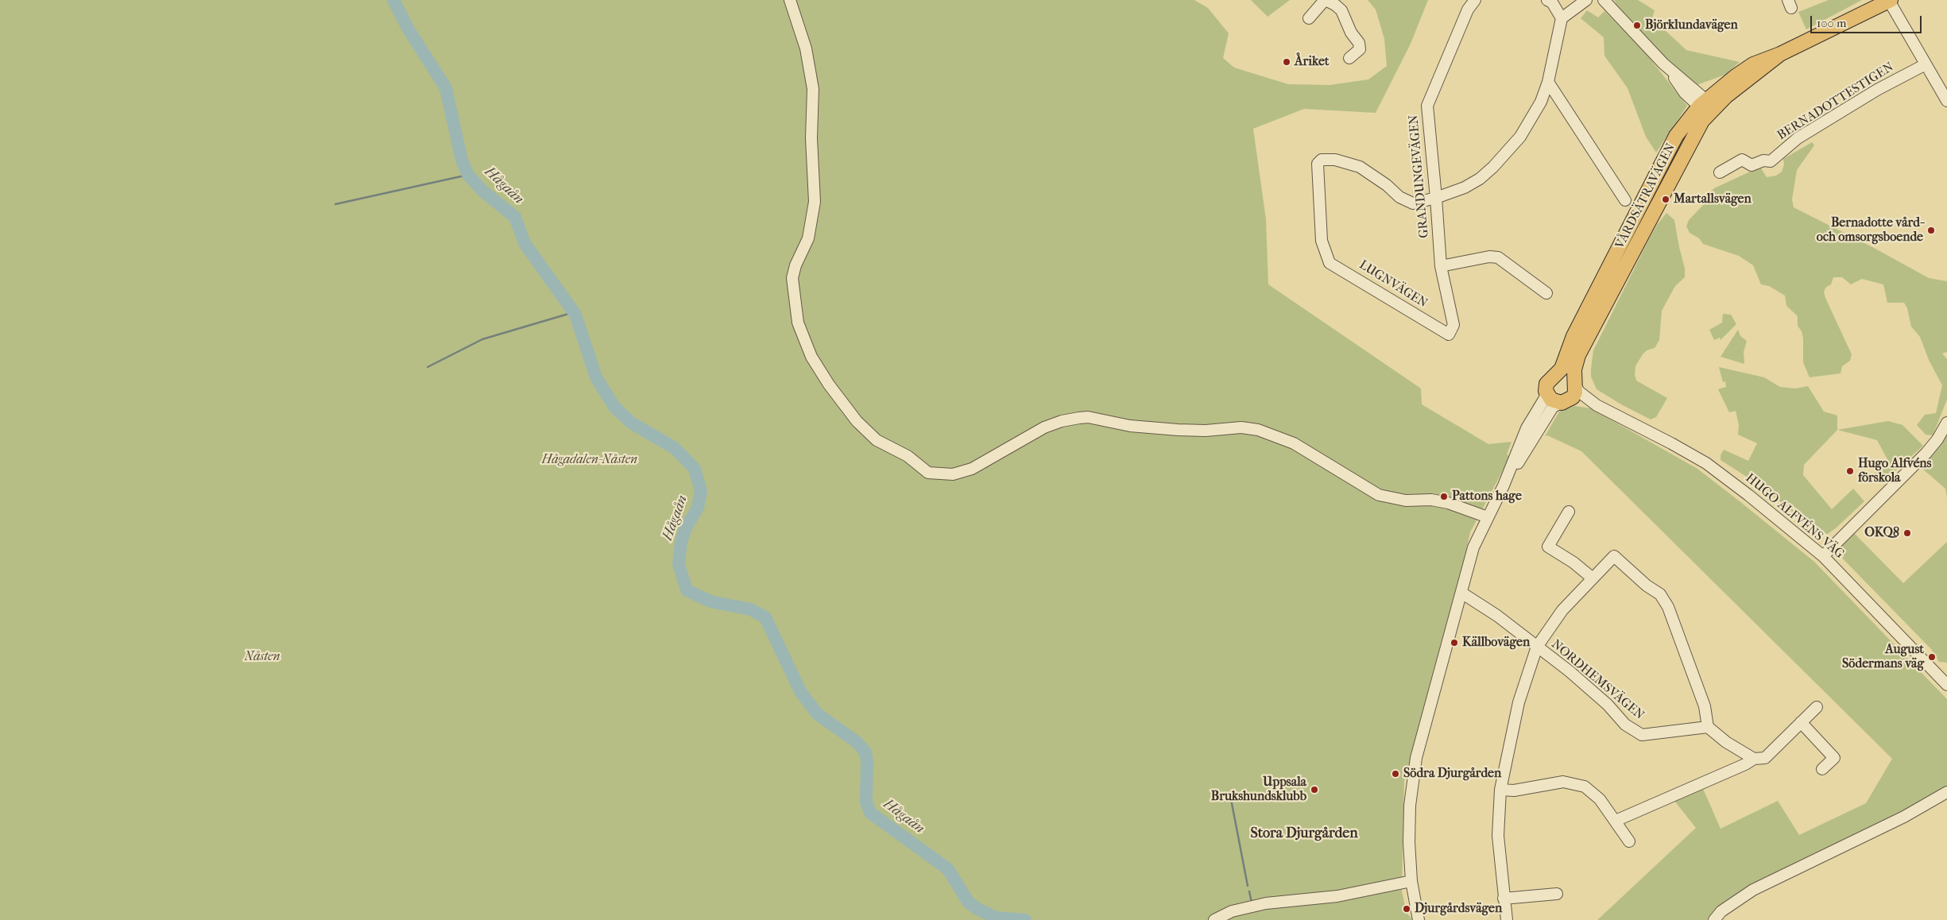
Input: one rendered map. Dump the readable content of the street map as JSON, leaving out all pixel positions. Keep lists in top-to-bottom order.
{
  "streets": {
    "main road": ["VÅRDSÄTRAVÄGEN"],
    "street": [
      "BERNADOTTESTIGEN",
      "GRANDUNGEVÄGEN",
      "LUGNVÄGEN",
      "HUGO ALFVÉNS VÄG",
      "NORDHEMSVÄGEN"
    ]
  },
  "crossings": [
    ["GRANDUNGEVÄGEN", "LUGNVÄGEN"],
    ["VÅRDSÄTRAVÄGEN", "HUGO ALFVÉNS VÄG"]
  ],
  "districts": ["Stora Djurgården"],
  "water": ["Hågaån"],
  "parks": ["Hågadalen-Nåsten", "Nåsten"],
  "places": [
    "Björklundavägen",
    "Åriket",
    "Martallsvägen",
    "Bernadotte vård- och omsorgsboende",
    "Hugo Alfvéns förskola",
    "Pattons hage",
    "OKQ8",
    "Källbovägen",
    "August Södermans väg",
    "Södra Djurgården",
    "Uppsala Brukshundsklubb",
    "Djurgårdsvägen"
  ],
  "scale_bar": "100 m"
}
